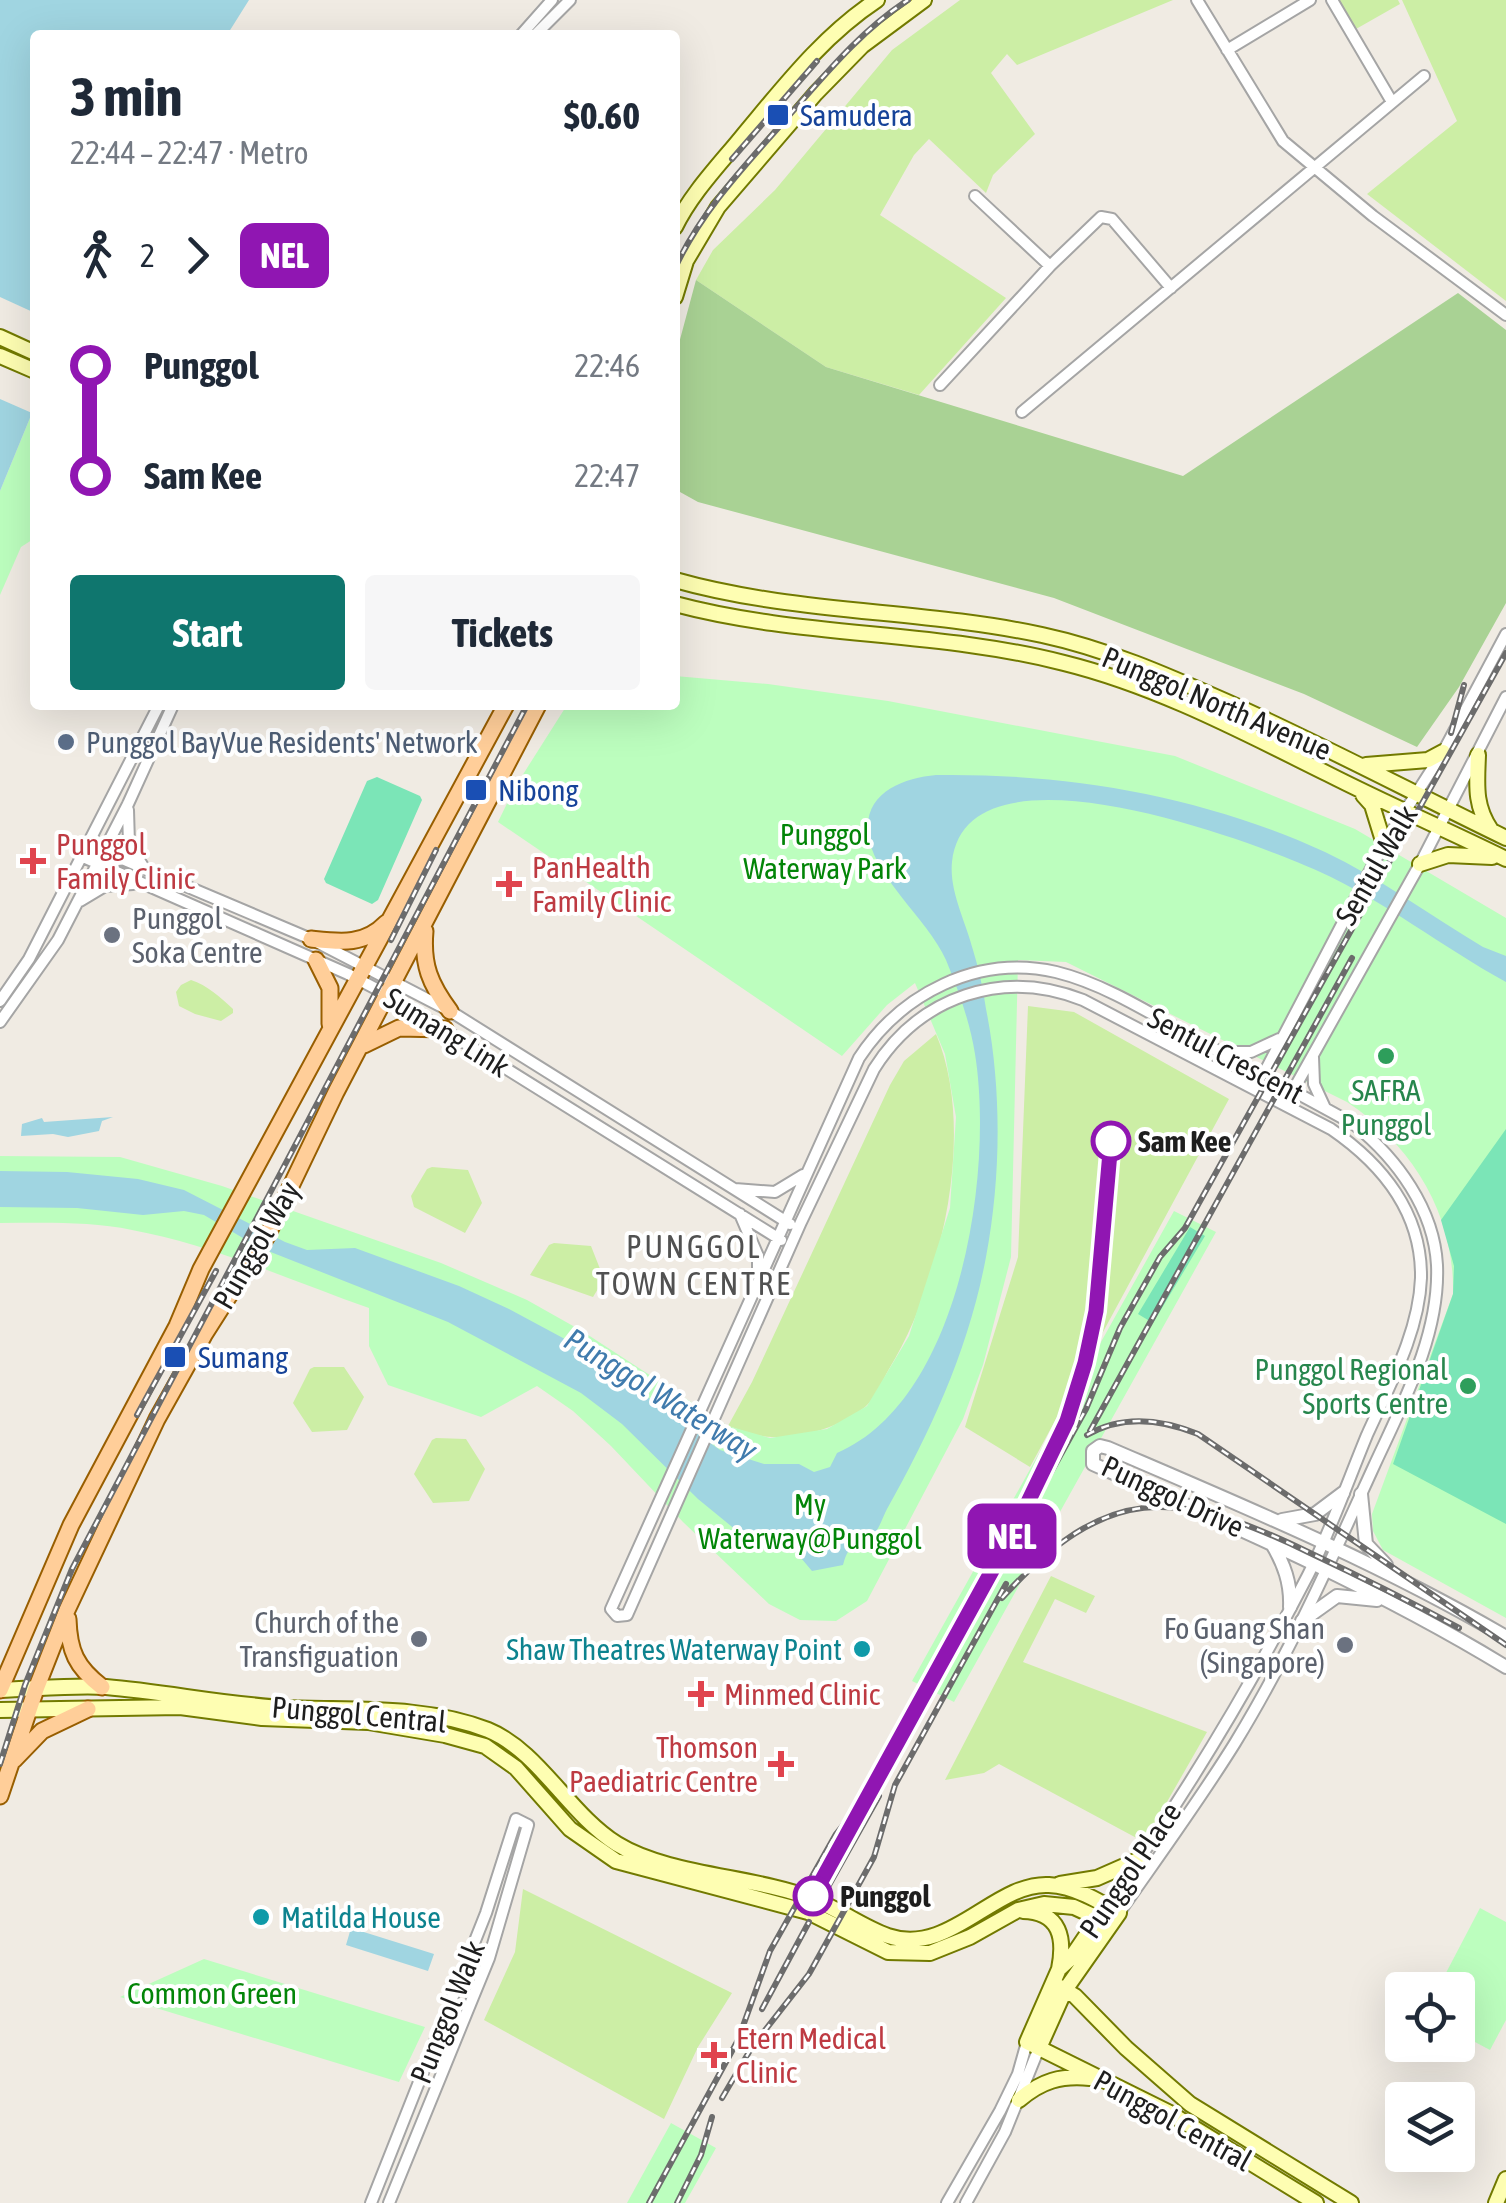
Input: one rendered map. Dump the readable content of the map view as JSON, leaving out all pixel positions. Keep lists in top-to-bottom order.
{
  "streets": {
    "main road": [
      "Punggol North Avenue",
      "Punggol Way",
      "Punggol Central",
      "Punggol Place"
    ],
    "street": [
      "Sentul Walk",
      "Sumang Link",
      "Sentul Crescent",
      "Punggol Drive",
      "Punggol Walk"
    ]
  },
  "crossings": [
    ["Punggol North Avenue", "Sentul Walk"],
    ["Sentul Walk", "Sentul Crescent"],
    ["Sumang Link", "Sentul Crescent"],
    ["Sumang Link", "Punggol Way"],
    ["Sentul Crescent", "Punggol Drive"],
    ["Sentul Crescent", "Punggol Place"],
    ["Punggol Way", "Punggol Central"],
    ["Punggol Drive", "Punggol Place"],
    ["Punggol Central", "Punggol Place"]
  ],
  "districts": ["PUNGGOL TOWN CENTRE"],
  "water": ["Punggol Waterway"],
  "parks": ["Punggol Waterway Park", "My Waterway@Punggol", "Common Green"],
  "places": {
    "transit": ["Samudera", "Nibong", "Sumang"],
    "other": [
      "Punggol BayVue Residents' Network",
      "Punggol Soka Centre",
      "SAFRA Punggol",
      "Sam Kee",
      "Punggol Regional Sports Centre",
      "Church of the Transfiguation",
      "Fo Guang Shan (Singapore)",
      "Shaw Theatres Waterway Point",
      "Punggol",
      "Matilda House"
    ],
    "health": [
      "Punggol Family Clinic",
      "PanHealth Family Clinic",
      "Minmed Clinic",
      "Thomson Paediatric Centre",
      "Etern Medical Clinic"
    ]
  },
  "lines": ["metro line NEL"],
  "page": {
    "on_map": "NEL",
    "heading": ["3 min", "22:44 – 22:47 · Metro", "$0.60"],
    "legs": ["2", "NEL"],
    "list": [
      {
        "name": "Punggol",
        "value": "22:46"
      },
      {
        "name": "Sam Kee",
        "value": "22:47"
      }
    ],
    "buttons": ["Start", "Tickets"]
  }
}
